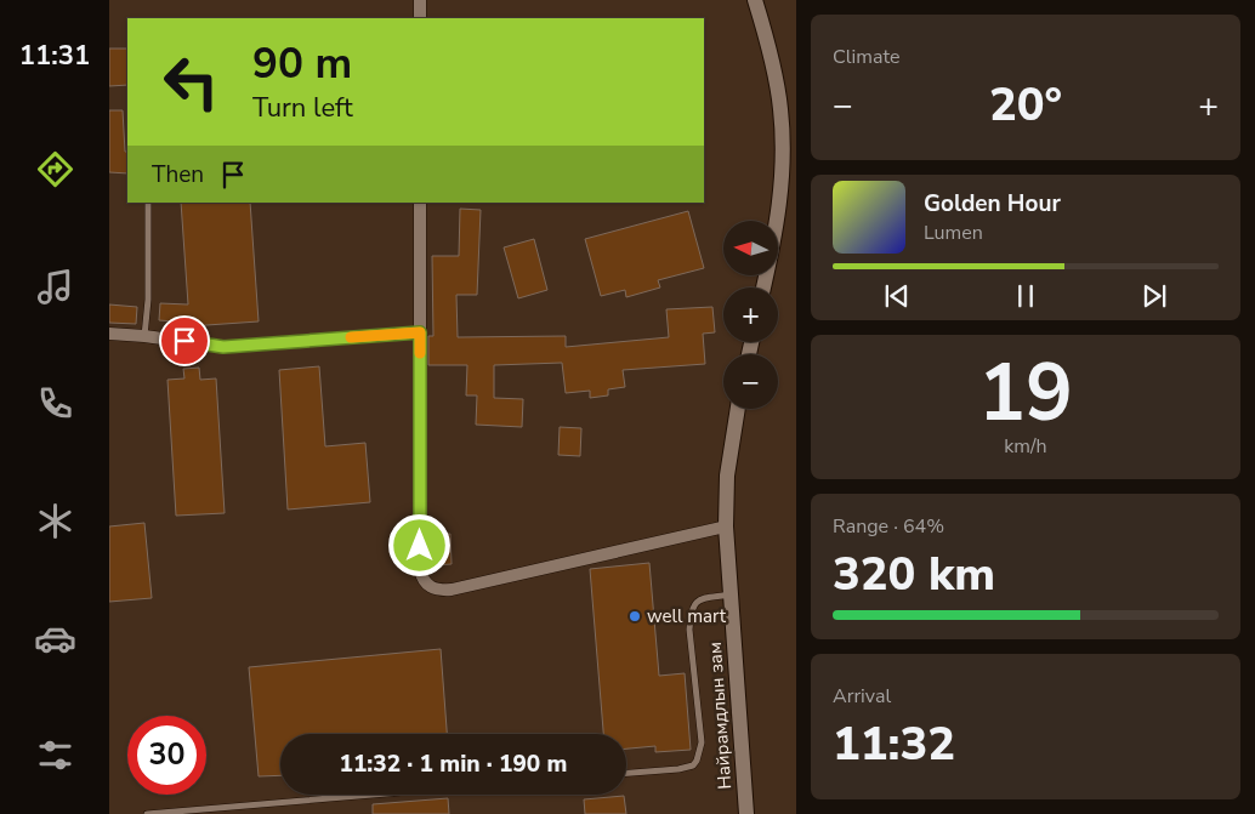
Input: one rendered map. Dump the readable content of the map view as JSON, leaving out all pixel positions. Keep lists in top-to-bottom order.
{
  "streets": {
    "main road": ["Найрамдлын зам"]
  },
  "places": ["well mart"],
  "north": "left",
  "page": {
    "tabs": "11:31",
    "tile": [
      "Climate",
      ["19", "km/h"],
      ["Range · 64%", "320 km"],
      ["Arrival", "11:32"]
    ],
    "turn": ["90 m", "Turn left"],
    "heat": ["−", "20°", "+"],
    "then": "Then",
    "song": ["Golden Hour", "Lumen"],
    "map_buttons": ["+", "−"],
    "limit": "30",
    "trip": "11:32 · 1 min · 190 m"
  }
}
